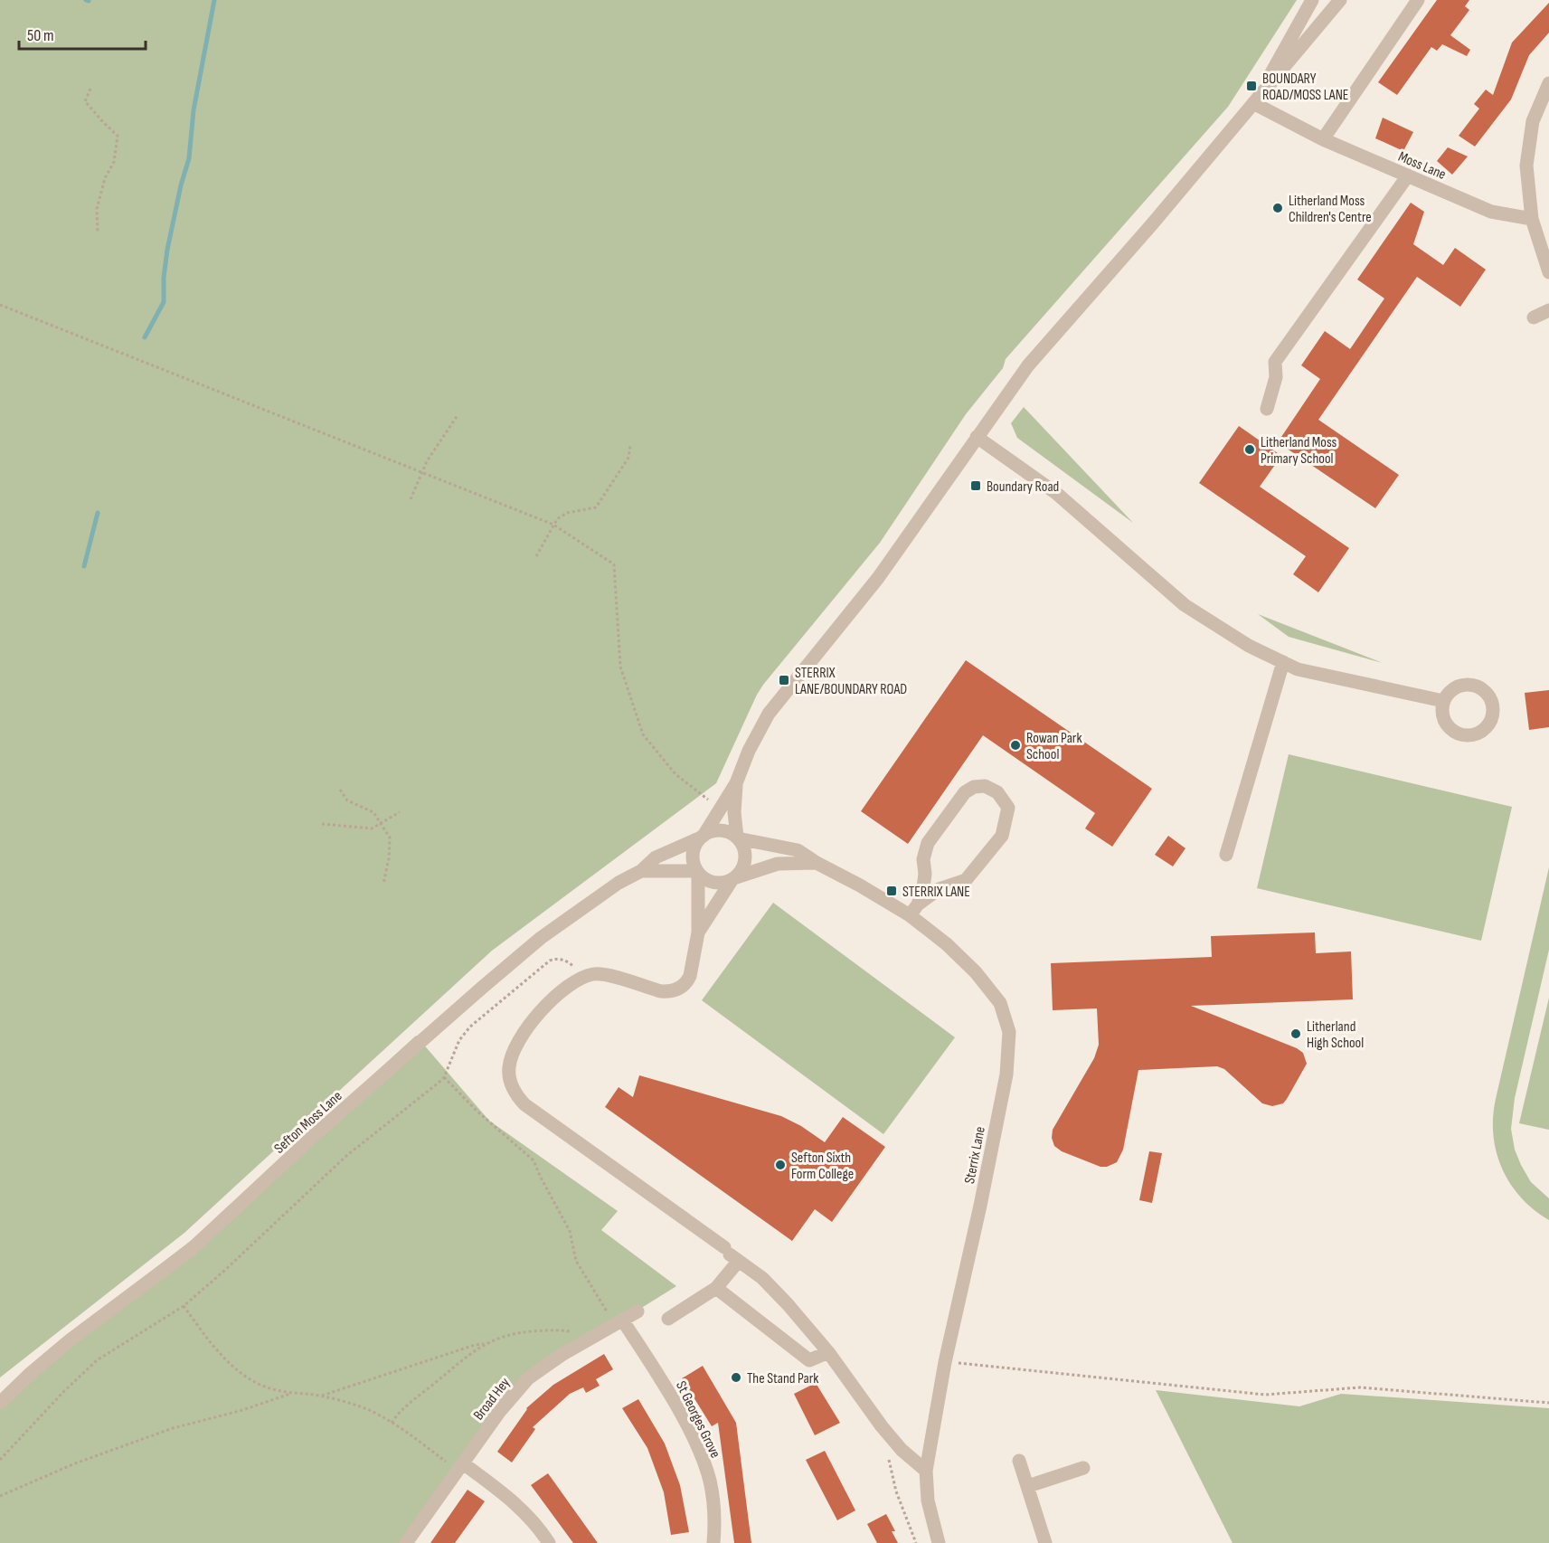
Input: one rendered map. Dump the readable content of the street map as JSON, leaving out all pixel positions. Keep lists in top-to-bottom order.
{
  "streets": {
    "street": [
      "Moss Lane",
      "Sefton Moss Lane",
      "Sterrix Lane",
      "Broad Hey",
      "St Georges Grove"
    ]
  },
  "crossings": [
    ["Sefton Moss Lane", "Sterrix Lane"],
    ["Broad Hey", "St Georges Grove"]
  ],
  "places": {
    "transit": [
      "BOUNDARY ROAD/MOSS LANE",
      "Boundary Road",
      "STERRIX LANE/BOUNDARY ROAD",
      "STERRIX LANE"
    ],
    "other": [
      "Litherland Moss Children's Centre",
      "Litherland Moss Primary School",
      "Rowan Park School",
      "Litherland High School",
      "Sefton Sixth Form College",
      "The Stand Park"
    ]
  },
  "scale_bar": "50 m"
}
